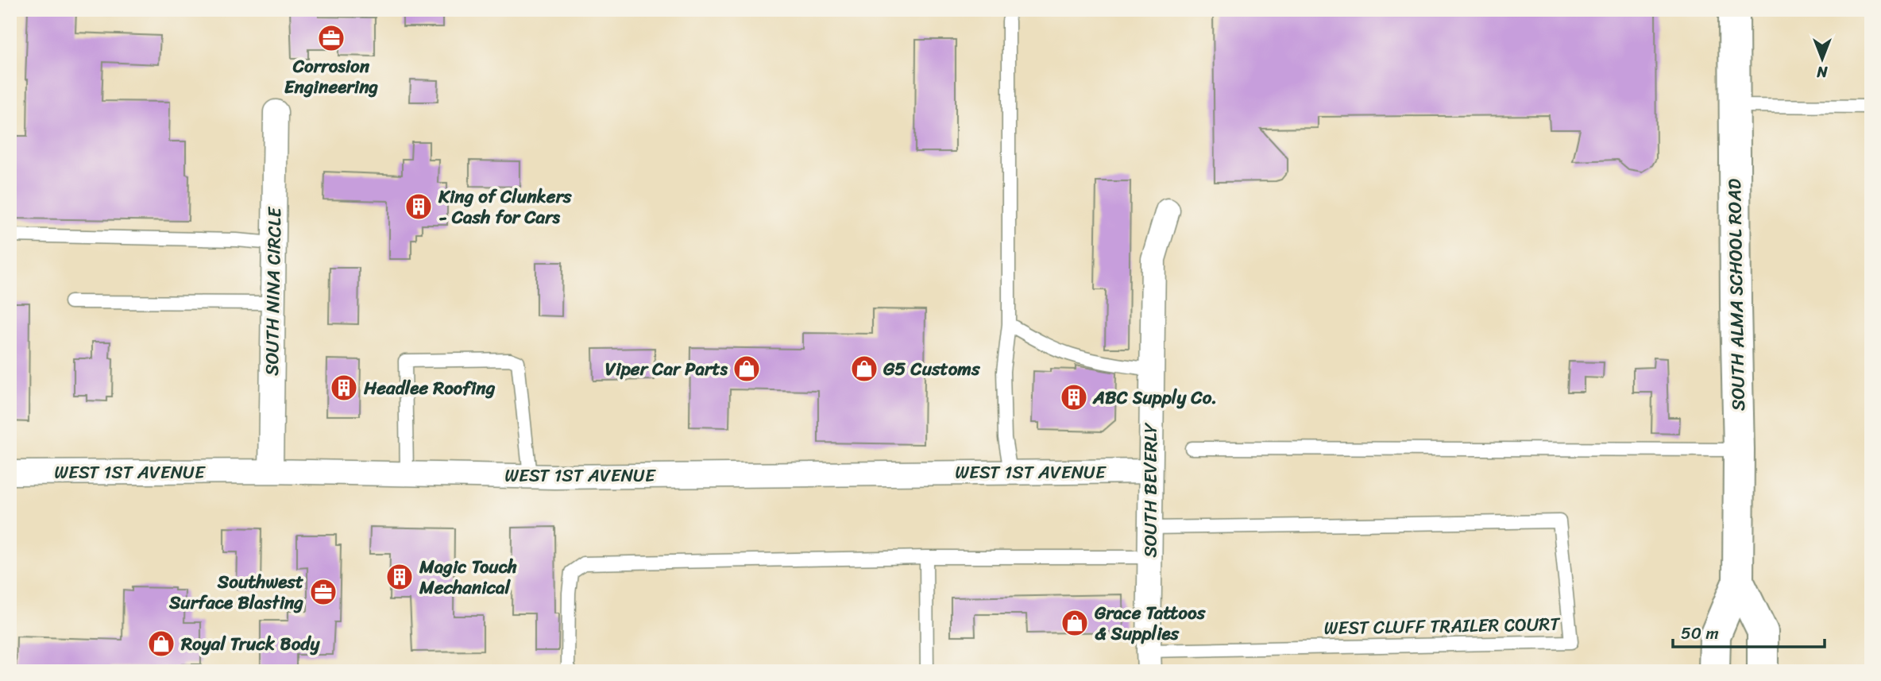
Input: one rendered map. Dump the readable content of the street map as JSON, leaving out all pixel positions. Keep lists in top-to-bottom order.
{
  "streets": {
    "main road": ["SOUTH ALMA SCHOOL ROAD"],
    "street": ["SOUTH NINA CIRCLE", "WEST 1ST AVENUE", "SOUTH BEVERLY"],
    "lane": ["WEST CLUFF TRAILER COURT"]
  },
  "crossings": [
    ["SOUTH NINA CIRCLE", "WEST 1ST AVENUE"],
    ["WEST 1ST AVENUE", "SOUTH BEVERLY"],
    ["SOUTH BEVERLY", "WEST CLUFF TRAILER COURT"]
  ],
  "places": {
    "office": ["Corrosion Engineering", "Southwest Surface Blasting"],
    "building": [
      "King of Clunkers - Cash for Cars",
      "Headlee Roofing",
      "ABC Supply Co.",
      "Magic Touch Mechanical"
    ],
    "shop": [
      "Viper Car Parts",
      "G5 Customs",
      "Grace Tattoos & Supplies",
      "Royal Truck Body"
    ]
  },
  "scale_bar": "50 m",
  "north": "bottom"
}
